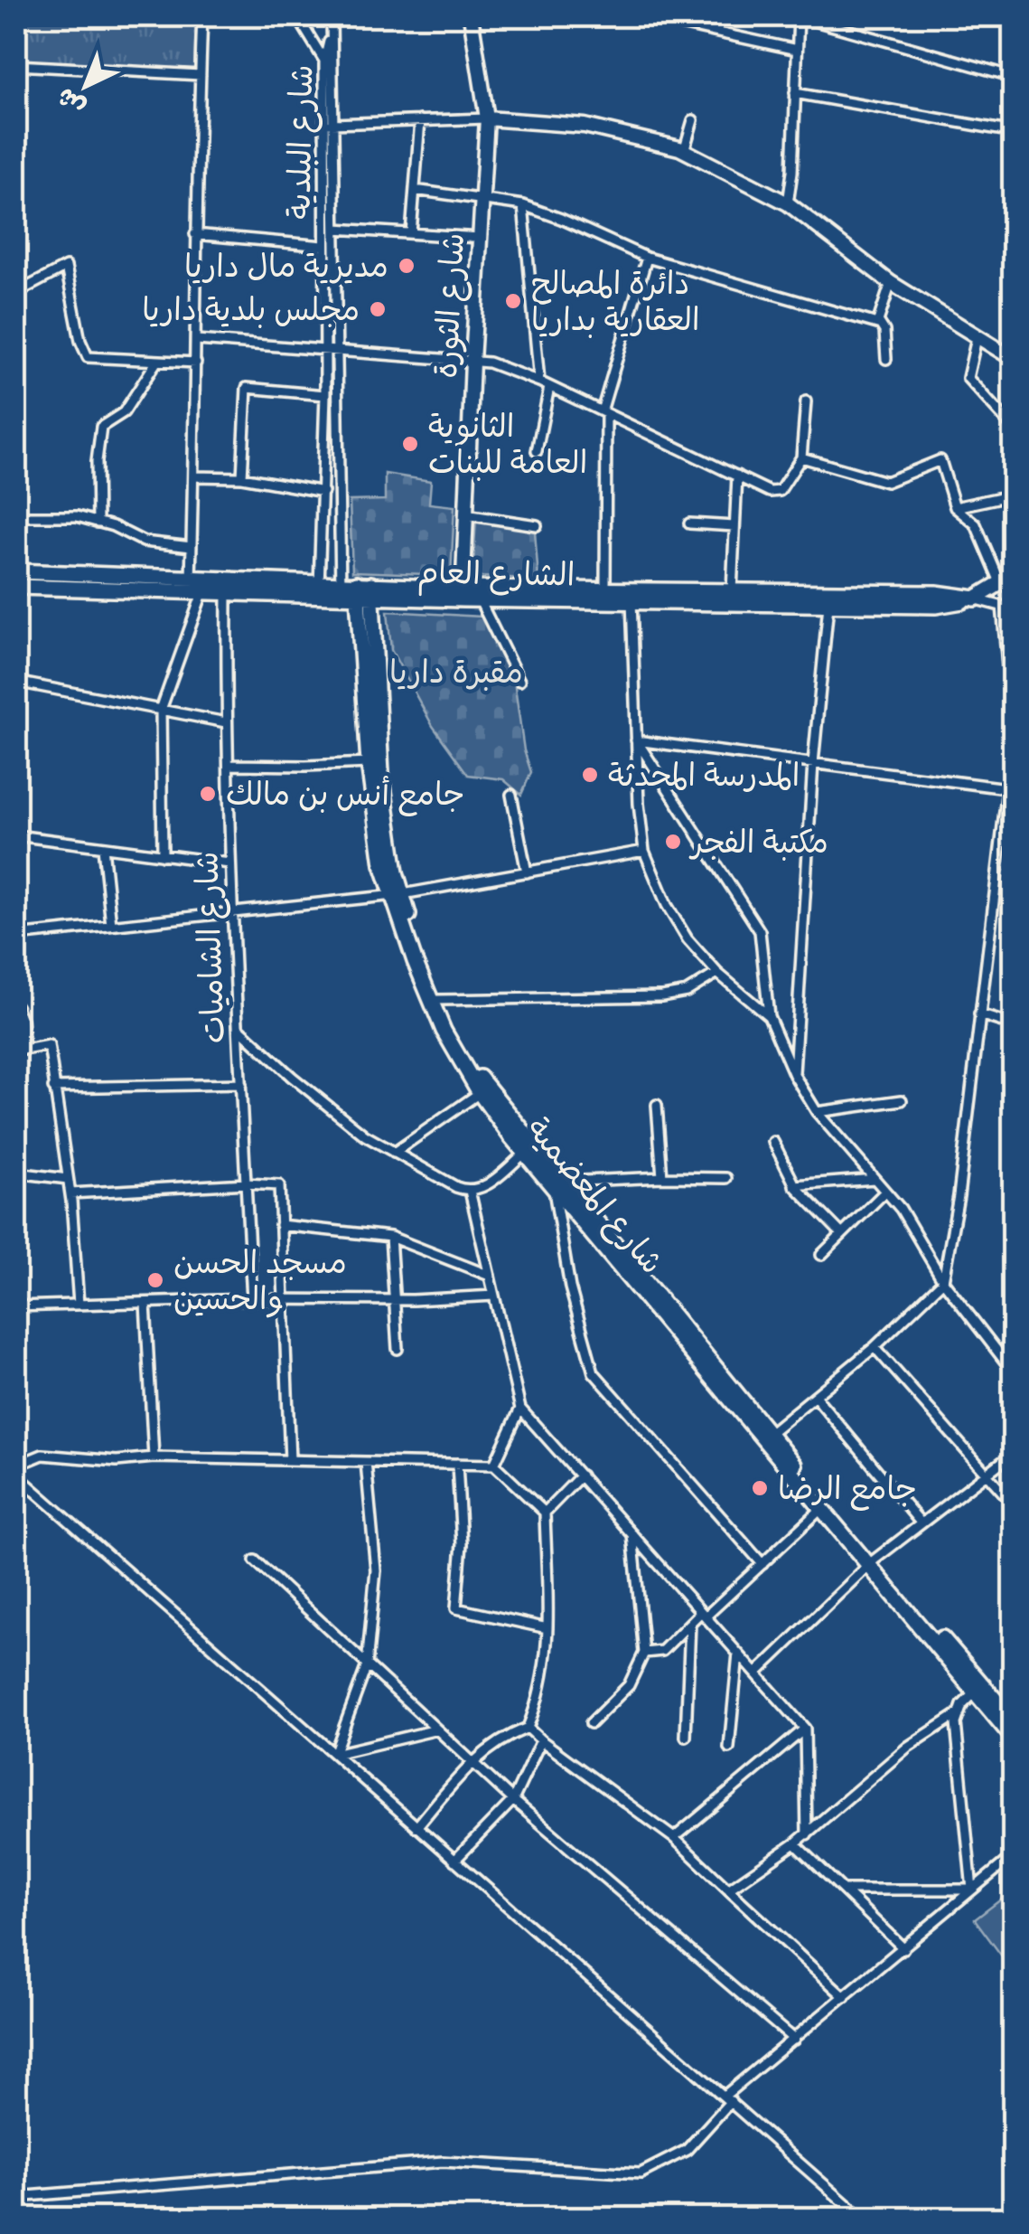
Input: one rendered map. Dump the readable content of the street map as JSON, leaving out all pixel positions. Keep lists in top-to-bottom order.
{
  "streets": {
    "main road": ["الشارع العام", "شارع المعضمية"],
    "street": ["شارع البلدية", "شارع الثورة", "شارع الشاميات"]
  },
  "crossings": [
    ["شارع البلدية", "الشارع العام"],
    ["شارع الثورة", "الشارع العام"],
    ["الشارع العام", "شارع الشاميات"],
    ["الشارع العام", "شارع المعضمية"]
  ],
  "parks": ["مقبرة داريا"],
  "places": [
    "مديرية مال داريا",
    "دائرة المصالح العقارية بداريا",
    "مجلس بلدية داريا",
    "الثانوية العامة للبنات",
    "المدرسة المحدثة",
    "جامع أنس بن مالك",
    "مكتبة الفجر",
    "مسجد الحسن والحسين",
    "جامع الرضا"
  ],
  "north": "bottom left"
}
